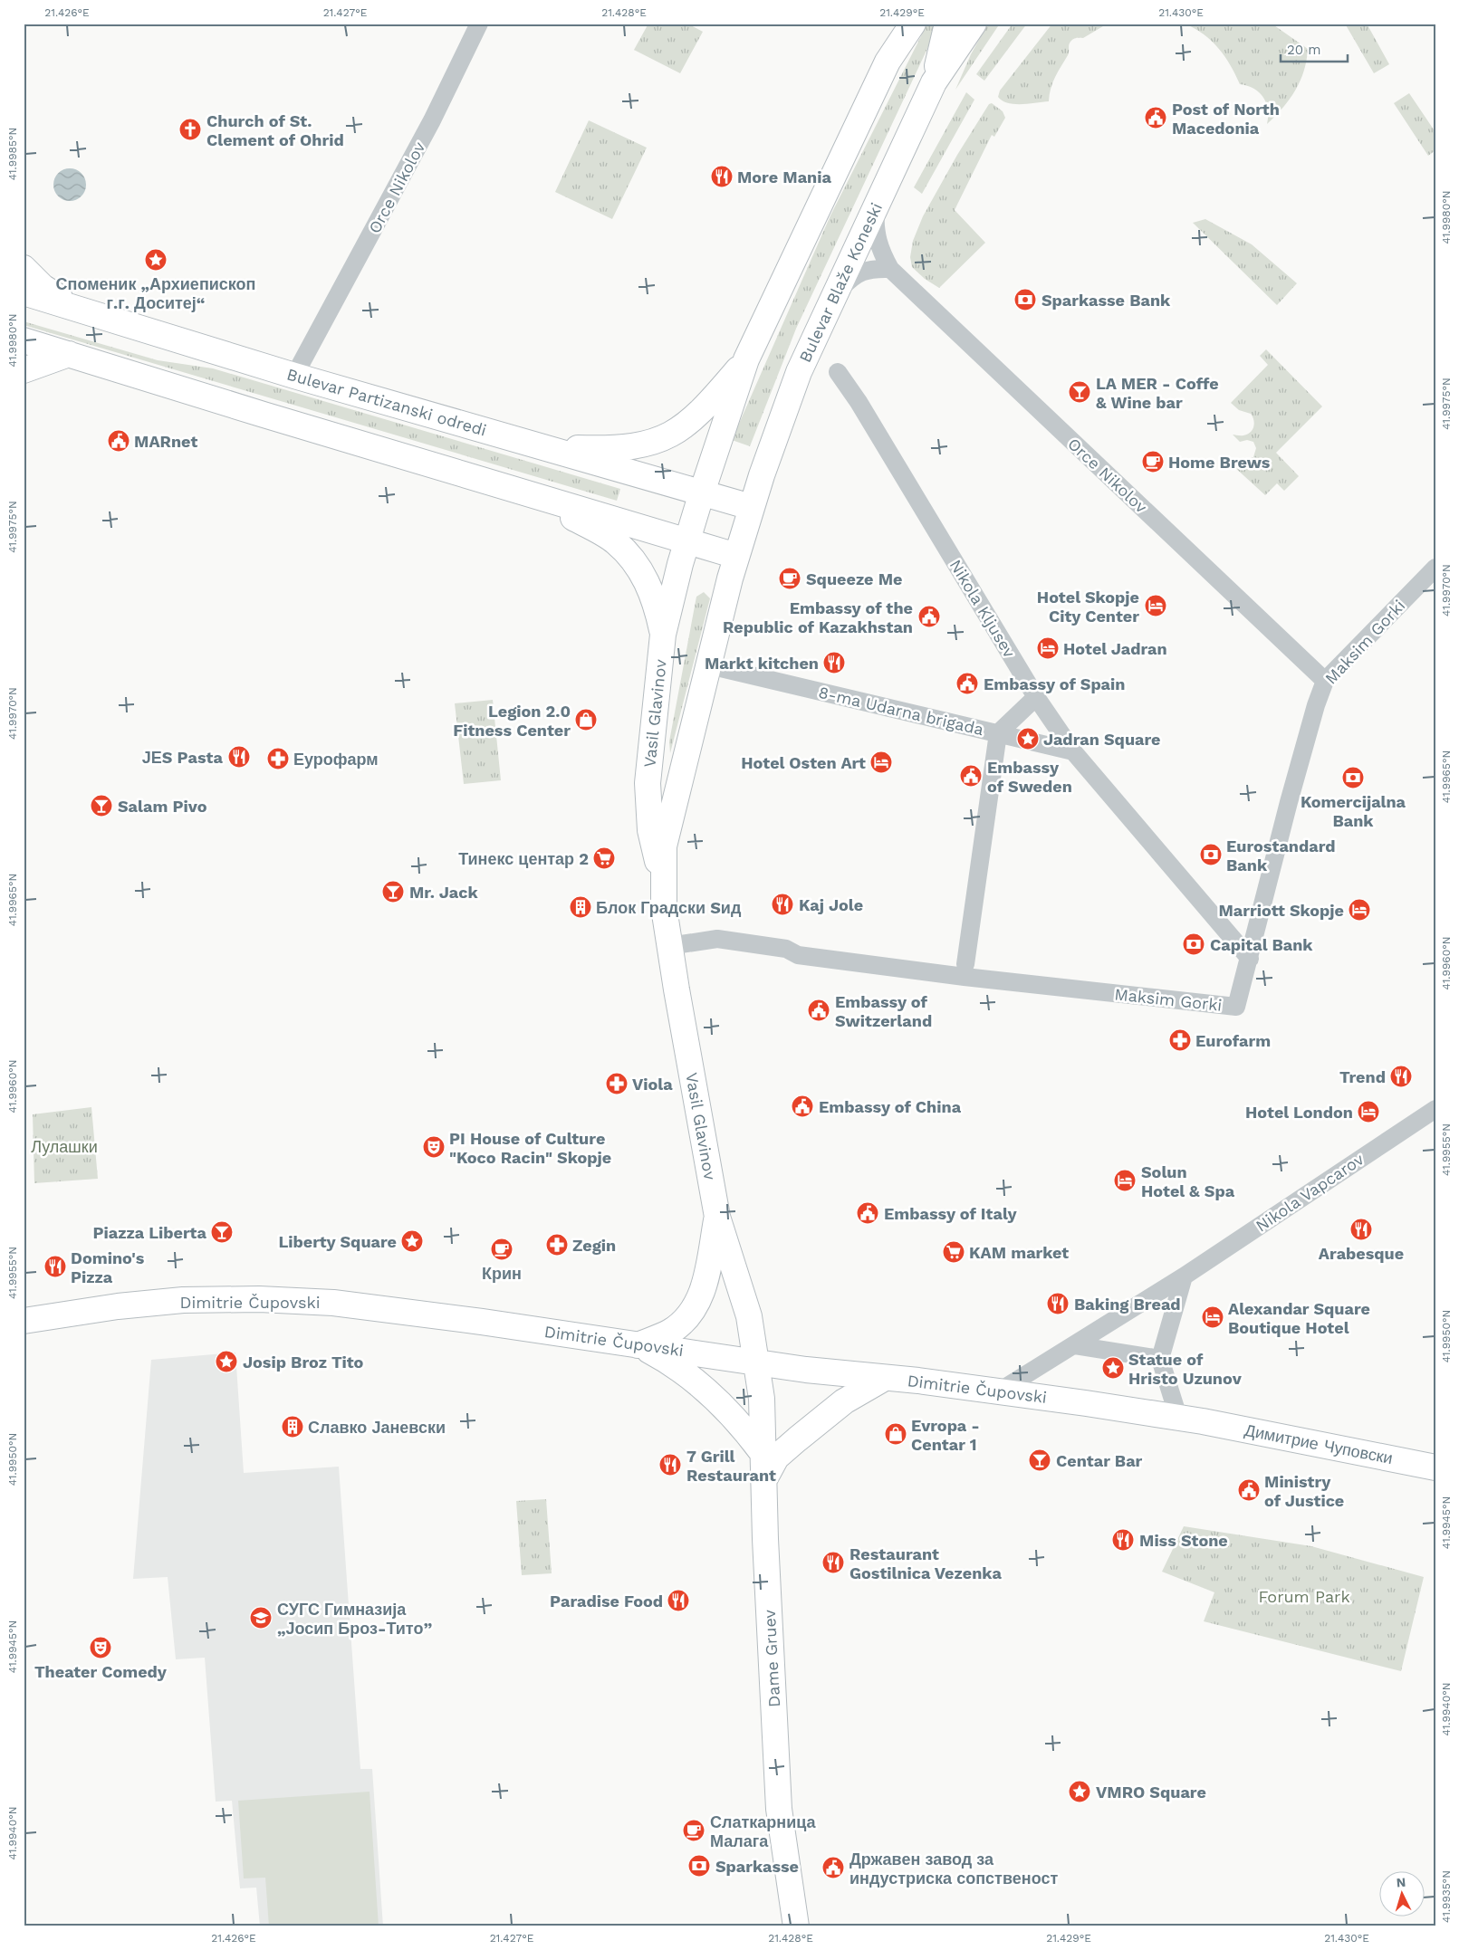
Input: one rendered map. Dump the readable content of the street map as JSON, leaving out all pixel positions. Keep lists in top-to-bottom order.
{
  "streets": {
    "street": [
      "Orce Nikolov",
      "Bulevar Blaže Koneski",
      "Bulevar Partizanski odredi",
      "Nikola Kljusev",
      "Maksim Gorki",
      "8-ma Udarna brigada",
      "Vasil Glavinov",
      "Nikola Vapcarov",
      "Dimitrie Čupovski",
      "Димитрие Чуповски",
      "Dame Gruev"
    ]
  },
  "crossings": [
    ["Orce Nikolov", "Bulevar Blaže Koneski"],
    ["Orce Nikolov", "Bulevar Partizanski odredi"],
    ["Orce Nikolov", "Maksim Gorki"],
    ["Bulevar Blaže Koneski", "Bulevar Partizanski odredi"],
    ["Bulevar Blaže Koneski", "Vasil Glavinov"],
    ["Nikola Kljusev", "Maksim Gorki"],
    ["Maksim Gorki", "8-ma Udarna brigada"],
    ["Maksim Gorki", "Vasil Glavinov"],
    ["8-ma Udarna brigada", "Vasil Glavinov"],
    ["Vasil Glavinov", "Dimitrie Čupovski"],
    ["Vasil Glavinov", "Dame Gruev"],
    ["Nikola Vapcarov", "Dimitrie Čupovski"],
    ["Dimitrie Čupovski", "Димитрие Чуповски"],
    ["Dimitrie Čupovski", "Dame Gruev"]
  ],
  "parks": ["Лулашки", "Forum Park"],
  "places": {
    "public building": [
      "Post of North Macedonia",
      "MARnet",
      "Embassy of the Republic of Kazakhstan",
      "Embassy of Spain",
      "Embassy of Sweden",
      "Embassy of Switzerland",
      "Embassy of China",
      "Embassy of Italy",
      "Ministry of Justice",
      "Државен завод за индустриска сопственост"
    ],
    "church": ["Church of St. Clement of Ohrid"],
    "restaurant": [
      "More Mania",
      "Markt kitchen",
      "ЈЕS Pasta",
      "Kaj Jole",
      "Trend",
      "Arabesque",
      "Domino's Pizza",
      "Baking Bread",
      "7 Grill Restaurant",
      "Miss Stone",
      "Restaurant Gostilnica Vezenka",
      "Paradise Food"
    ],
    "place": [
      "Споменик „Архиепископ г.г. Доситеј“",
      "Jadran Square",
      "Liberty Square",
      "Josip Broz Tito",
      "Statue of Hristo Uzunov",
      "VMRO Square"
    ],
    "bank": [
      "Sparkasse Bank",
      "Komercijalna Bank",
      "Eurostandard Bank",
      "Capital Bank",
      "Sparkasse"
    ],
    "bar": [
      "LA MER - Coffe & Wine bar",
      "Salam Pivo",
      "Mr. Jack",
      "Piazza Liberta",
      "Centar Bar"
    ],
    "cafe": [
      "Home Brews",
      "Squeeze Me",
      "Крин",
      "Слаткарница Малага"
    ],
    "hotel": [
      "Hotel Skopje City Center",
      "Hotel Jadran",
      "Hotel Osten Art",
      "Marriott Skopje",
      "Hotel London",
      "Solun Hotel & Spa",
      "Alexandar Square Boutique Hotel"
    ],
    "shop": ["Legion 2.0 Fitness Center", "Evropa - Centar 1"],
    "pharmacy": [
      "Еурофарм",
      "Eurofarm",
      "Viola",
      "Zegin"
    ],
    "supermarket": ["Тинекс центар 2", "KAM market"],
    "building": ["Блок Градски Sид", "Славко Јаневски"],
    "theatre": ["PI House of Culture \"Koco Racin\" Skopje", "Theater Comedy"],
    "school or university": ["СУГС Гимназија „Јосип Броз-Тито”"]
  },
  "scale_bar": "20 m",
  "north": "top",
  "coordinates": [
    "21.426°E",
    "21.427°E",
    "21.428°E",
    "21.429°E",
    "21.430°E",
    "41.9985°N",
    "41.9980°N",
    "41.9975°N",
    "41.9970°N",
    "41.9965°N",
    "41.9960°N",
    "41.9955°N",
    "41.9950°N",
    "41.9945°N",
    "41.9940°N",
    "41.9935°N"
  ]
}
